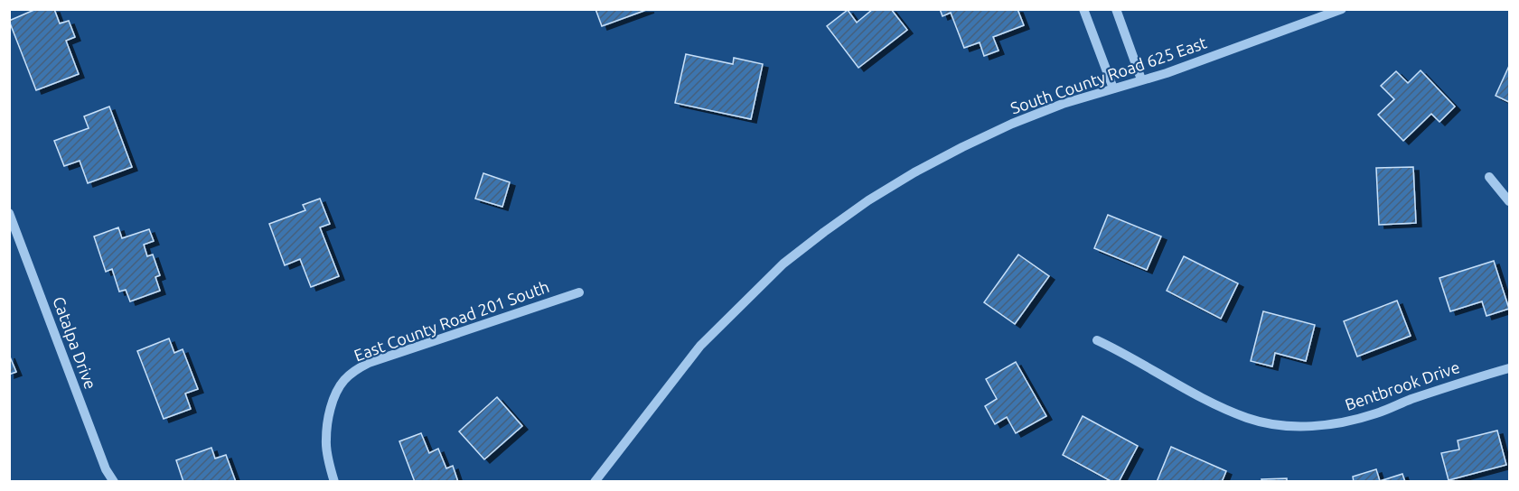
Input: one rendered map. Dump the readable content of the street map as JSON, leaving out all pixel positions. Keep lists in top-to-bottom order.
{
  "streets": {
    "street": [
      "South County Road 625 East",
      "East County Road 201 South",
      "Catalpa Drive",
      "Bentbrook Drive"
    ]
  }
}
